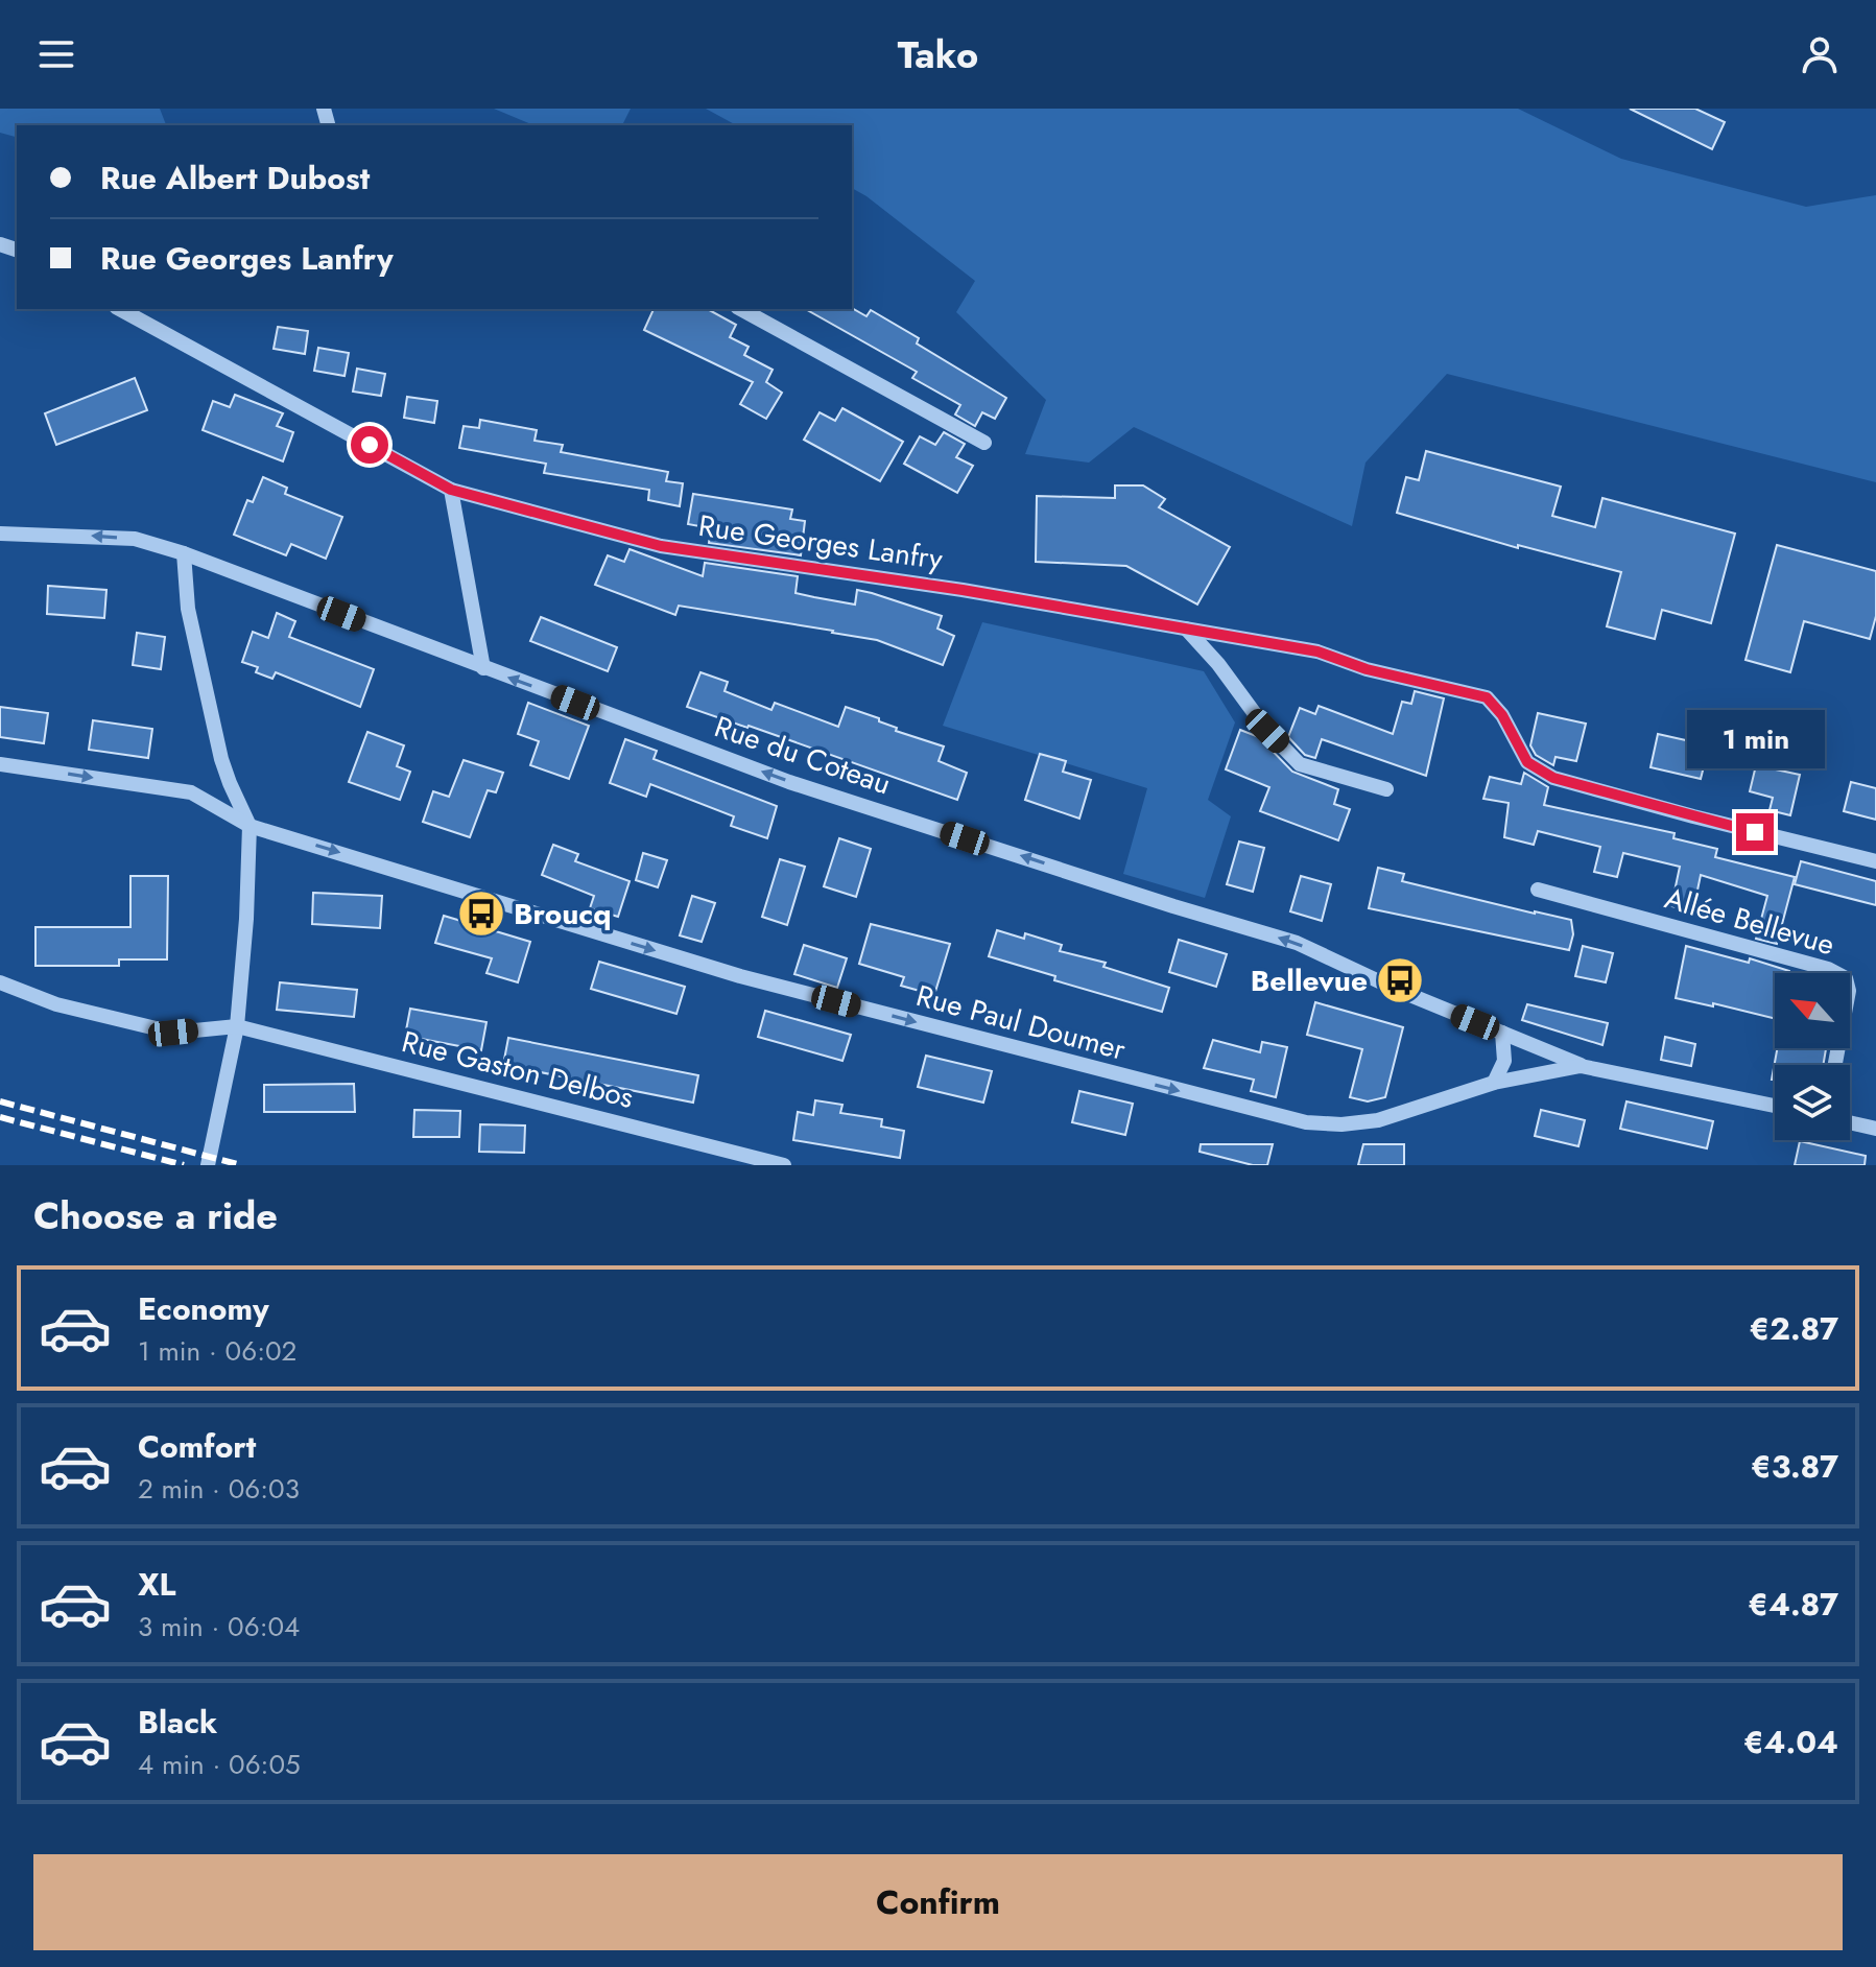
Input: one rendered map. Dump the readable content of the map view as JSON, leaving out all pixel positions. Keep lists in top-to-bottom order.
{
  "streets": {
    "street": [
      "Rue Georges Lanfry",
      "Rue du Coteau",
      "Allée Bellevue",
      "Rue Paul Doumer",
      "Rue Gaston Delbos"
    ]
  },
  "crossings": [
    ["Rue du Coteau", "Rue Paul Doumer"]
  ],
  "one_way": ["Rue du Coteau", "Rue Paul Doumer"],
  "places": {
    "bus stop": ["Broucq", "Bellevue"]
  },
  "north": "top left",
  "page": {
    "header": "Tako",
    "banner": ["Rue Albert Dubost", "Rue Georges Lanfry"],
    "bubble": "1 min",
    "heading": "Choose a ride",
    "list": [
      {
        "name": "Economy",
        "note": "1 min · 06:02",
        "value": "€2.87"
      },
      {
        "name": "Comfort",
        "note": "2 min · 06:03",
        "value": "€3.87"
      },
      {
        "name": "XL",
        "note": "3 min · 06:04",
        "value": "€4.87"
      },
      {
        "name": "Black",
        "note": "4 min · 06:05",
        "value": "€4.04"
      }
    ],
    "buttons": "Confirm"
  }
}
